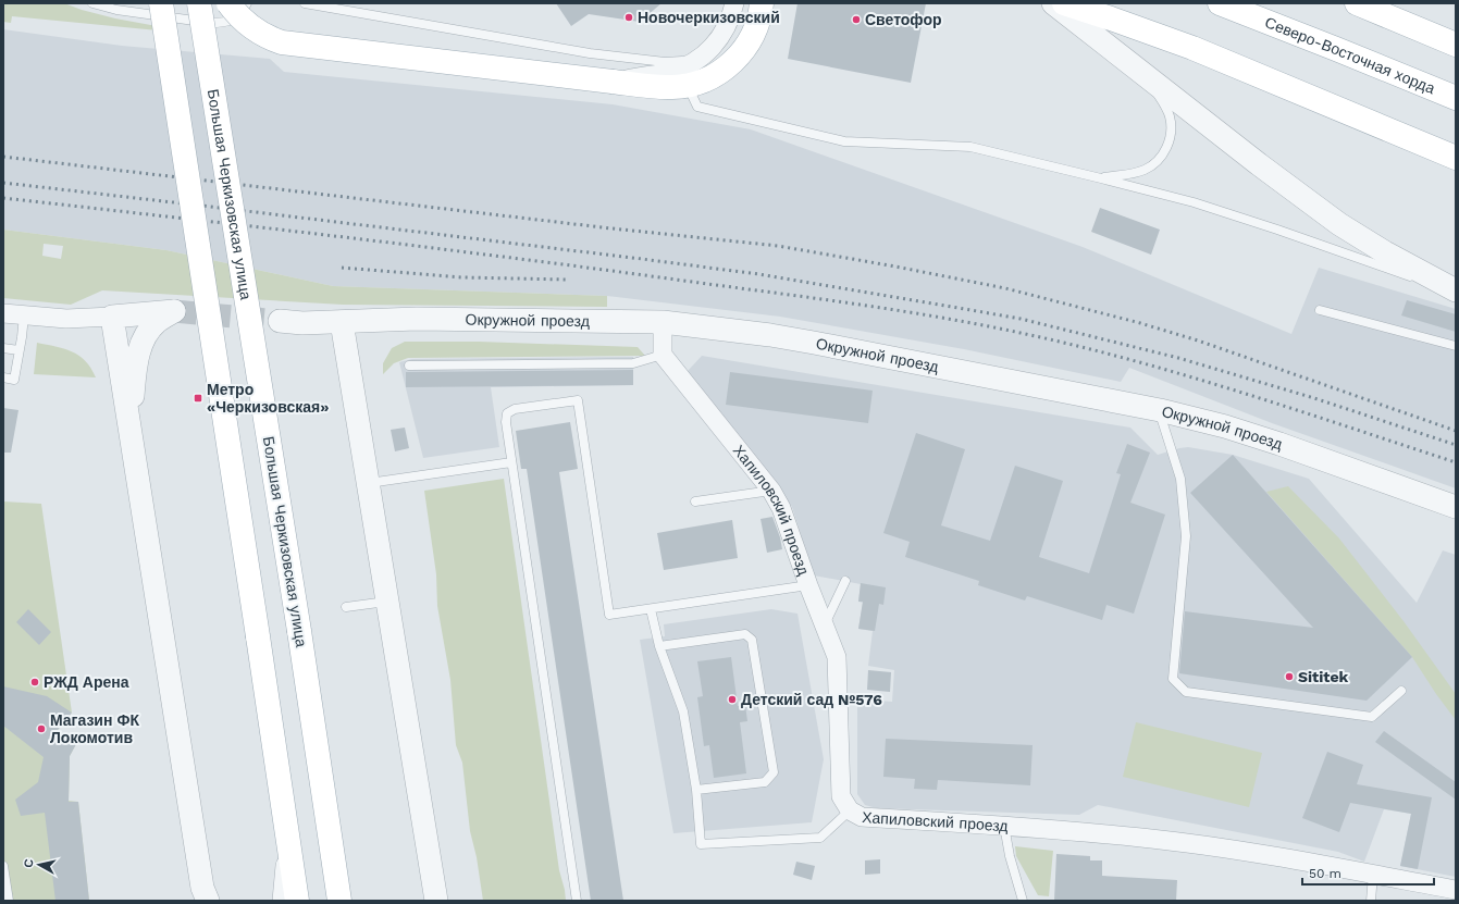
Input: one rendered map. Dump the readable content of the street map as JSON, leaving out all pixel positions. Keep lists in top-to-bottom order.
{
  "streets": {
    "main road": ["Северо-Восточная хорда", "Большая Черкизовская улица"],
    "street": ["Окружной проезд", "Хапиловский проезд"]
  },
  "places": {
    "other": [
      "Новочеркизовский",
      "Светофор",
      "Sititek",
      "РЖД Арена",
      "Детский сад №576",
      "Магазин ФК Локомотив"
    ],
    "transit": ["Метро «Черкизовская»"]
  },
  "scale_bar": "50 m",
  "north": "left"
}
